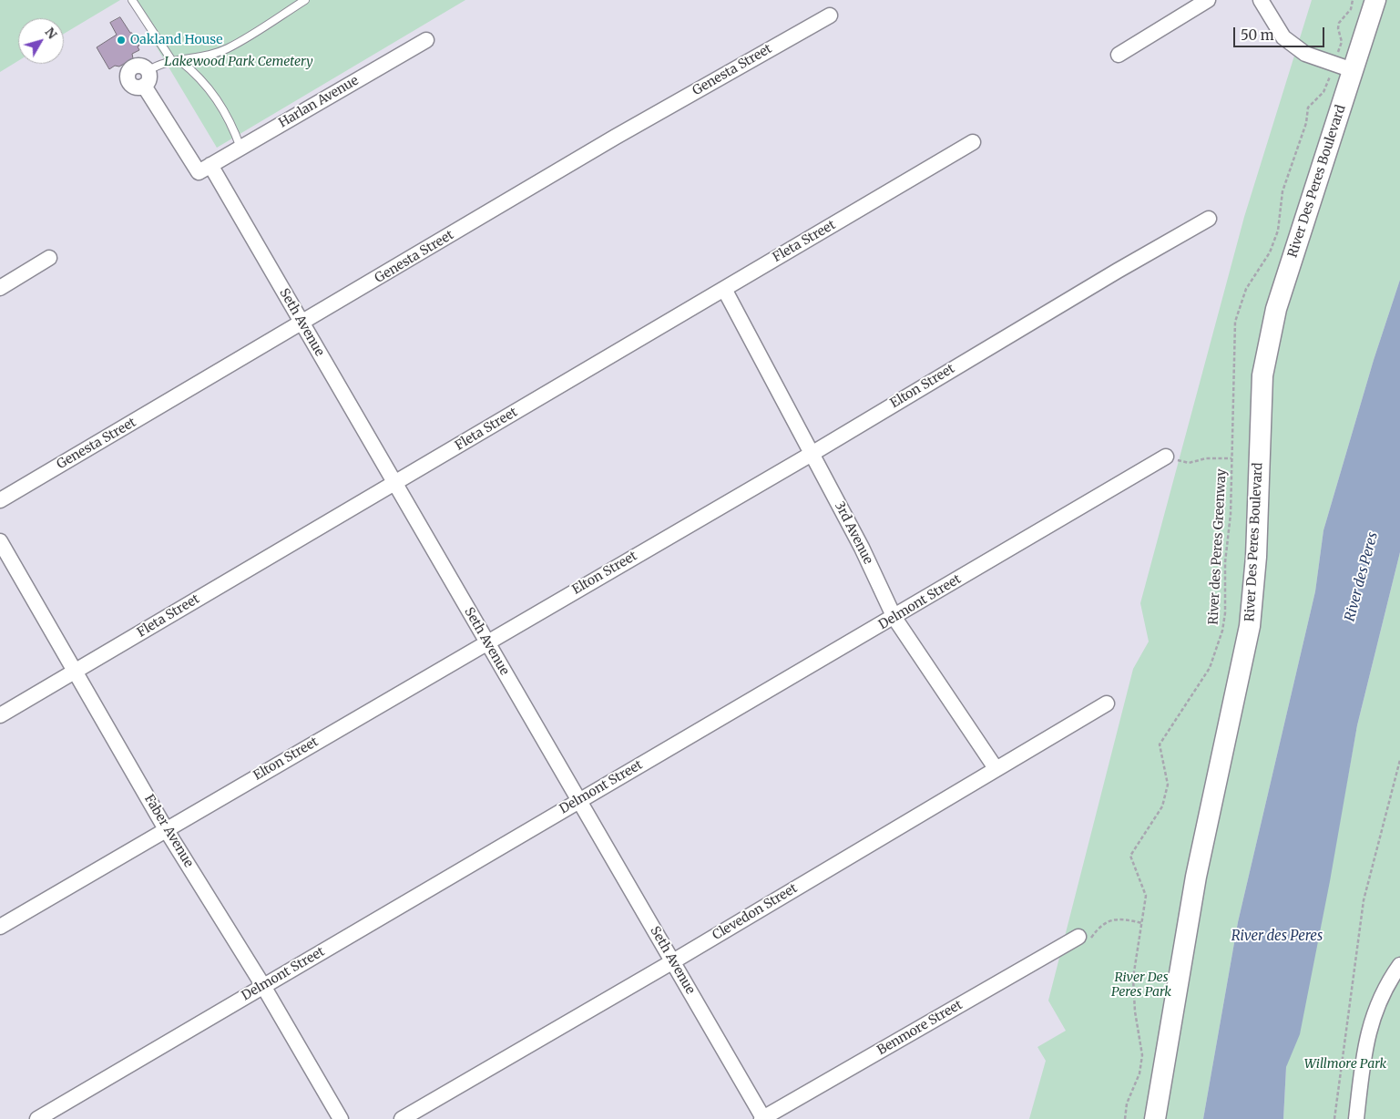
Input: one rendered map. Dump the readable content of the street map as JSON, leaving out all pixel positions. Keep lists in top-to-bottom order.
{
  "streets": {
    "main road": ["River Des Peres Boulevard"],
    "street": [
      "Genesta Street",
      "Harlan Avenue",
      "Fleta Street",
      "Seth Avenue",
      "Elton Street",
      "3rd Avenue",
      "Delmont Street",
      "Faber Avenue",
      "Clevedon Street",
      "Benmore Street"
    ],
    "path": ["River des Peres Greenway"]
  },
  "crossings": [
    ["Genesta Street", "Seth Avenue"],
    ["Harlan Avenue", "Seth Avenue"],
    ["Fleta Street", "Seth Avenue"],
    ["Fleta Street", "3rd Avenue"],
    ["Fleta Street", "Faber Avenue"],
    ["Seth Avenue", "Elton Street"],
    ["Seth Avenue", "Delmont Street"],
    ["Seth Avenue", "Clevedon Street"],
    ["Seth Avenue", "Benmore Street"],
    ["Elton Street", "3rd Avenue"],
    ["Elton Street", "Faber Avenue"],
    ["3rd Avenue", "Delmont Street"],
    ["3rd Avenue", "Clevedon Street"],
    ["Delmont Street", "Faber Avenue"]
  ],
  "water": ["River des Peres"],
  "parks": ["Lakewood Park Cemetery", "River Des Peres Park", "Willmore Park"],
  "places": ["Oakland House"],
  "scale_bar": "50 m",
  "north": "top right"
}
